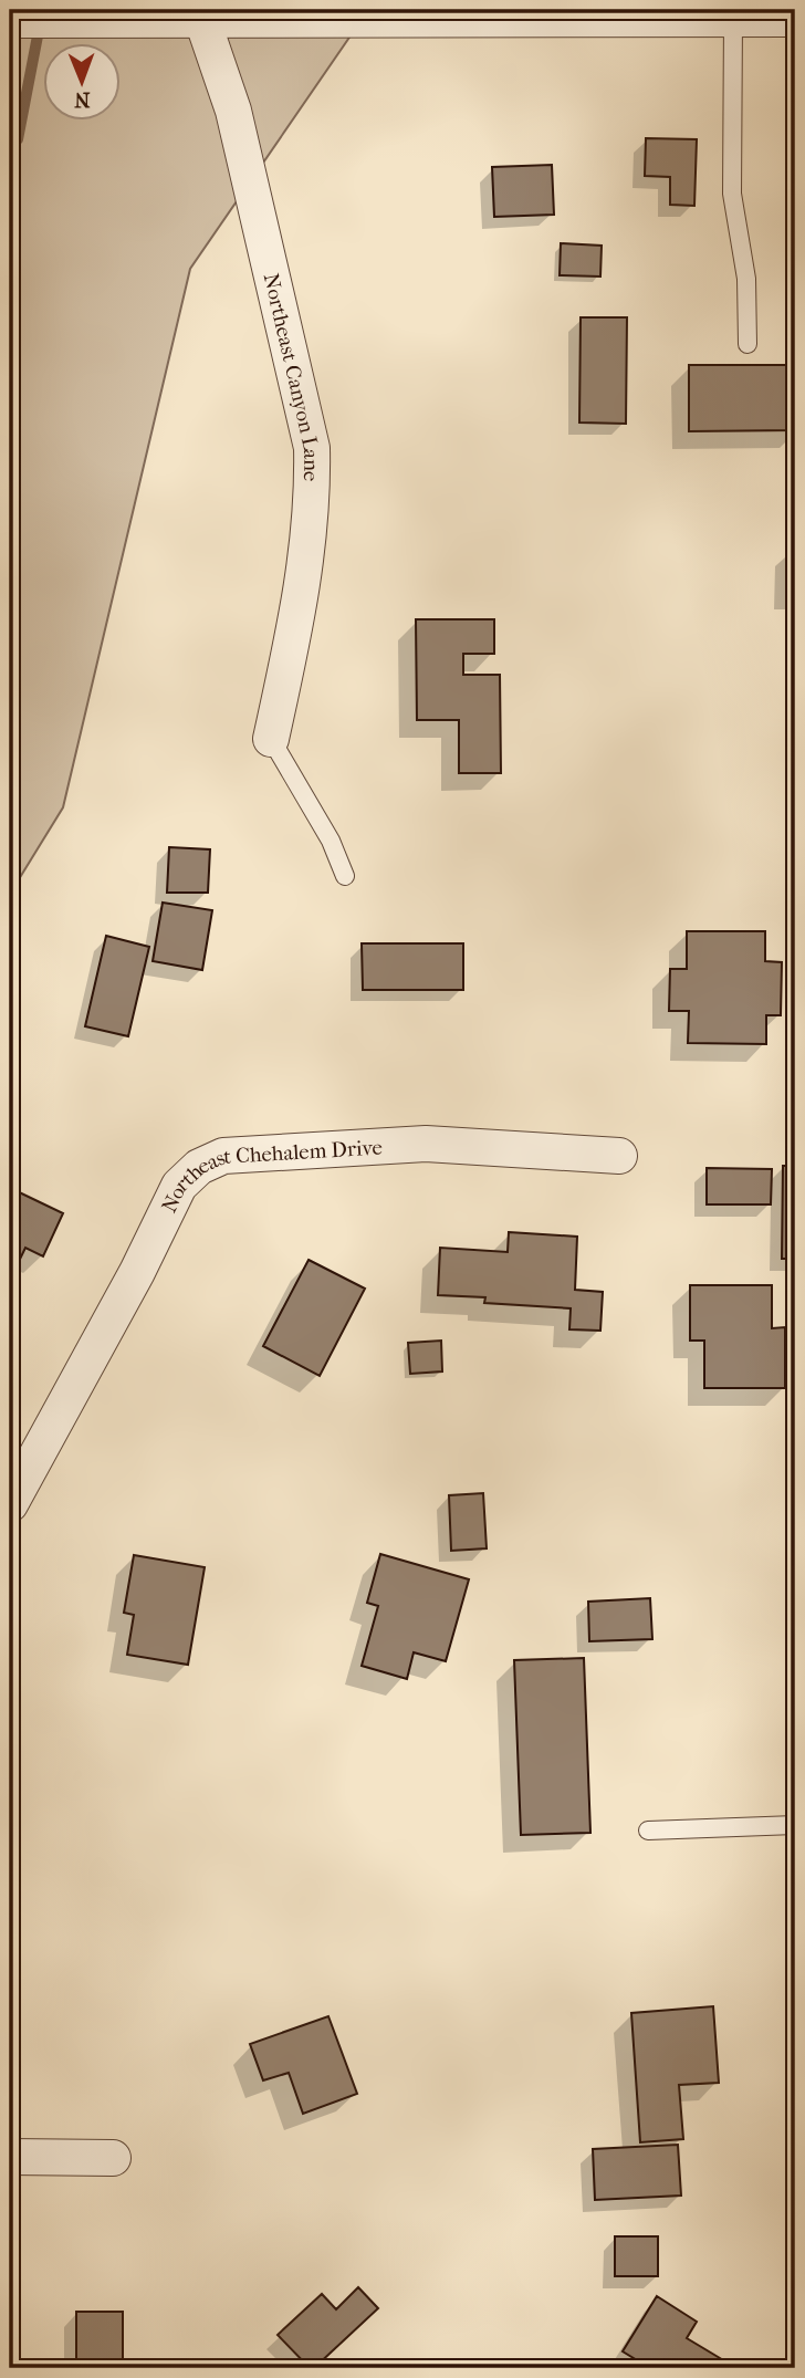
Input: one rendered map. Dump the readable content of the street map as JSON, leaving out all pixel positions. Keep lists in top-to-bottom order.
{
  "streets": {
    "street": ["Northeast Canyon Lane", "Northeast Chehalem Drive"]
  },
  "north": "bottom"
}
